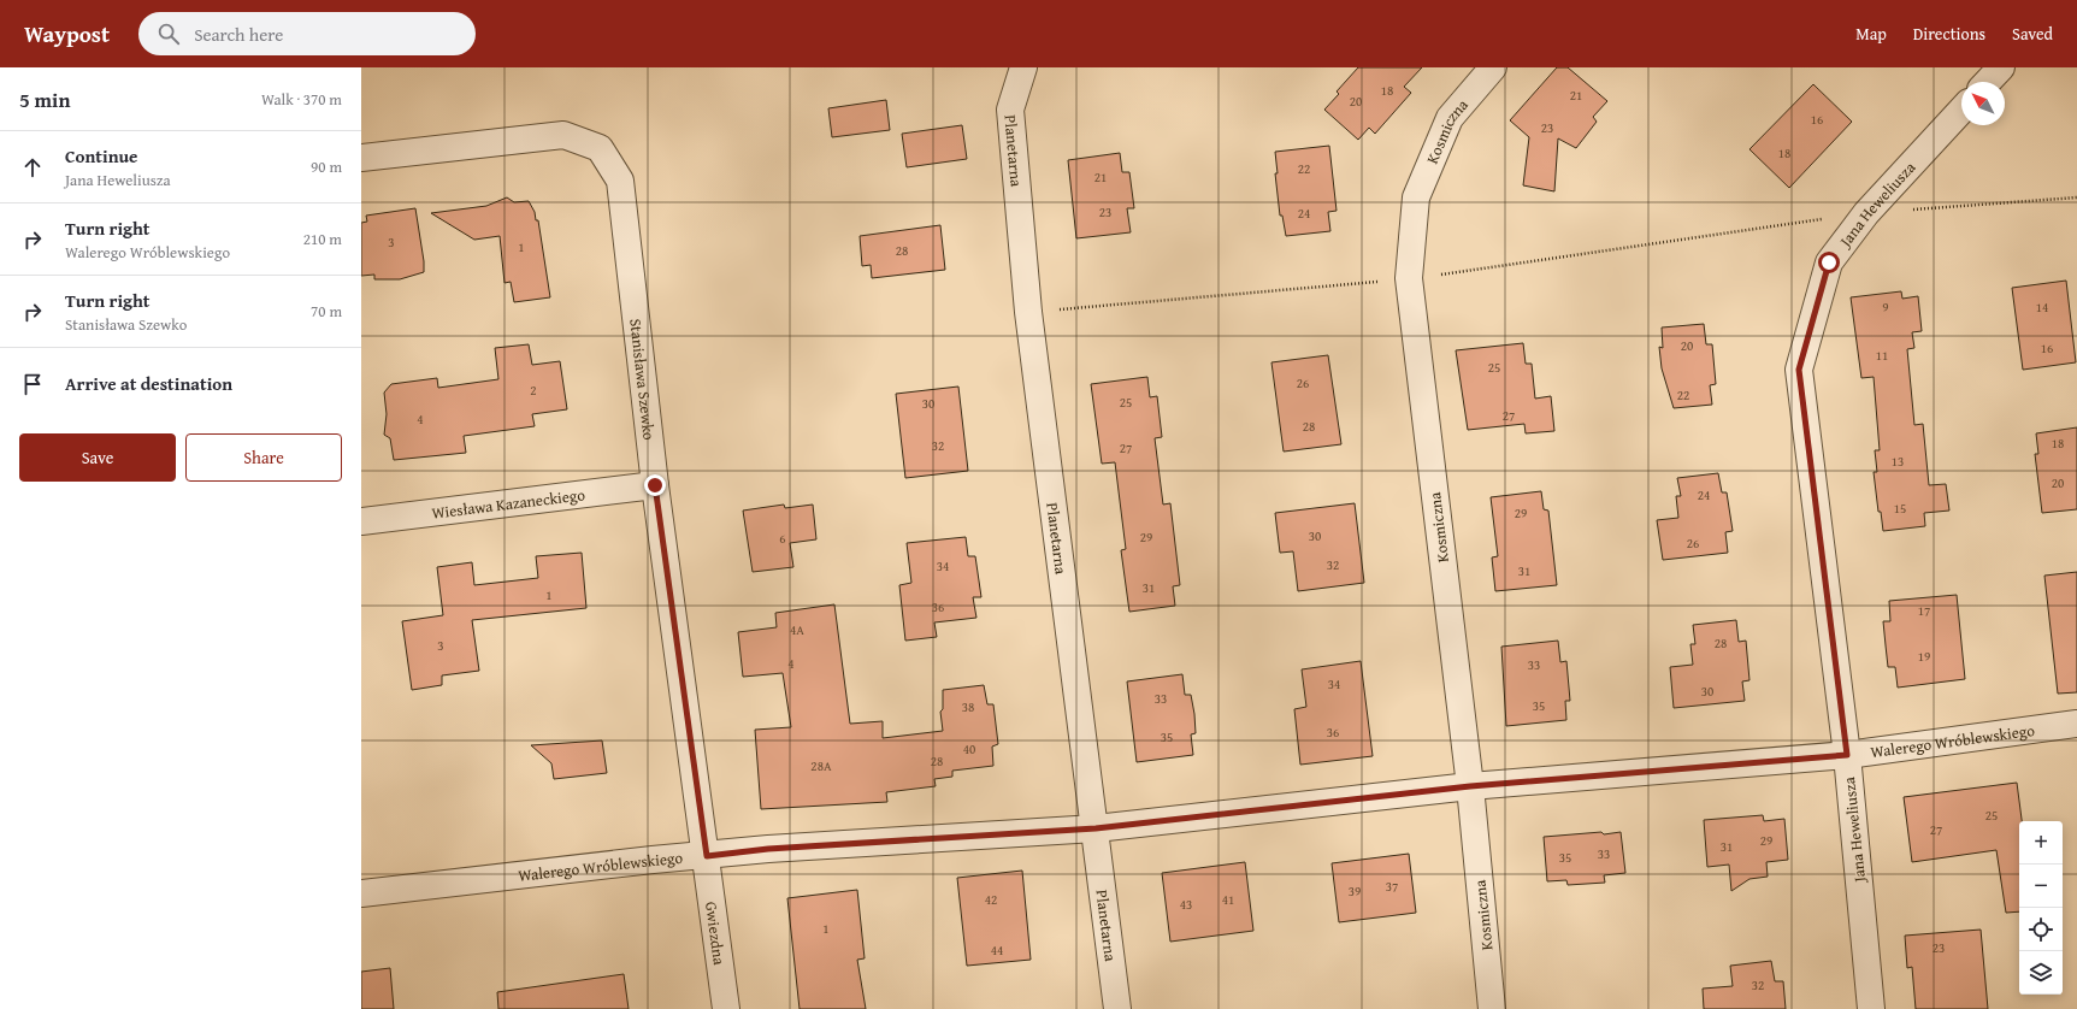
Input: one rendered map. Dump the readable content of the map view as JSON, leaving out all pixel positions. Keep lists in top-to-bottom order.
{
  "streets": {
    "street": [
      "Kosmiczna",
      "Planetarna",
      "Jana Heweliusza",
      "Stanisława Szewko",
      "Wiesława Kazaneckiego",
      "Walerego Wróblewskiego",
      "Gwiezdna"
    ]
  },
  "crossings": [
    ["Kosmiczna", "Walerego Wróblewskiego"],
    ["Planetarna", "Walerego Wróblewskiego"],
    ["Jana Heweliusza", "Walerego Wróblewskiego"],
    ["Stanisława Szewko", "Wiesława Kazaneckiego"],
    ["Stanisława Szewko", "Walerego Wróblewskiego"],
    ["Stanisława Szewko", "Gwiezdna"],
    ["Walerego Wróblewskiego", "Gwiezdna"]
  ],
  "house_numbers": [
    "18",
    "21",
    "20",
    "16",
    "23",
    "18",
    "22",
    "21",
    "23",
    "24",
    "3",
    "1",
    "28",
    "9",
    "14",
    "20",
    "16",
    "11",
    "25",
    "26",
    "2",
    "22",
    "25",
    "30",
    "27",
    "4",
    "28",
    "18",
    "32",
    "27",
    "13",
    "20",
    "24",
    "15",
    "29",
    "30",
    "29",
    "6",
    "26",
    "32",
    "34",
    "31",
    "31",
    "1",
    "36",
    "17",
    "4A",
    "28",
    "3",
    "19",
    "4",
    "33",
    "34",
    "30",
    "33",
    "35",
    "38",
    "36",
    "35",
    "40",
    "28",
    "28A",
    "25",
    "27",
    "29",
    "31",
    "33",
    "35",
    "37",
    "39",
    "42",
    "41",
    "43",
    "1",
    "23",
    "44",
    "32"
  ],
  "north": "top left",
  "page": {
    "header": "Waypost",
    "search": "Search here",
    "nav": ["Map", "Directions", "Saved"],
    "heading": ["5 min", "Walk · 370 m"],
    "list": [
      ["Continue", "Jana Heweliusza", "90 m"],
      ["Turn right", "Walerego Wróblewskiego", "210 m"],
      ["Turn right", "Stanisława Szewko", "70 m"],
      "Arrive at destination"
    ],
    "buttons": ["Save", "Share"],
    "map_buttons": ["+", "−"]
  }
}
